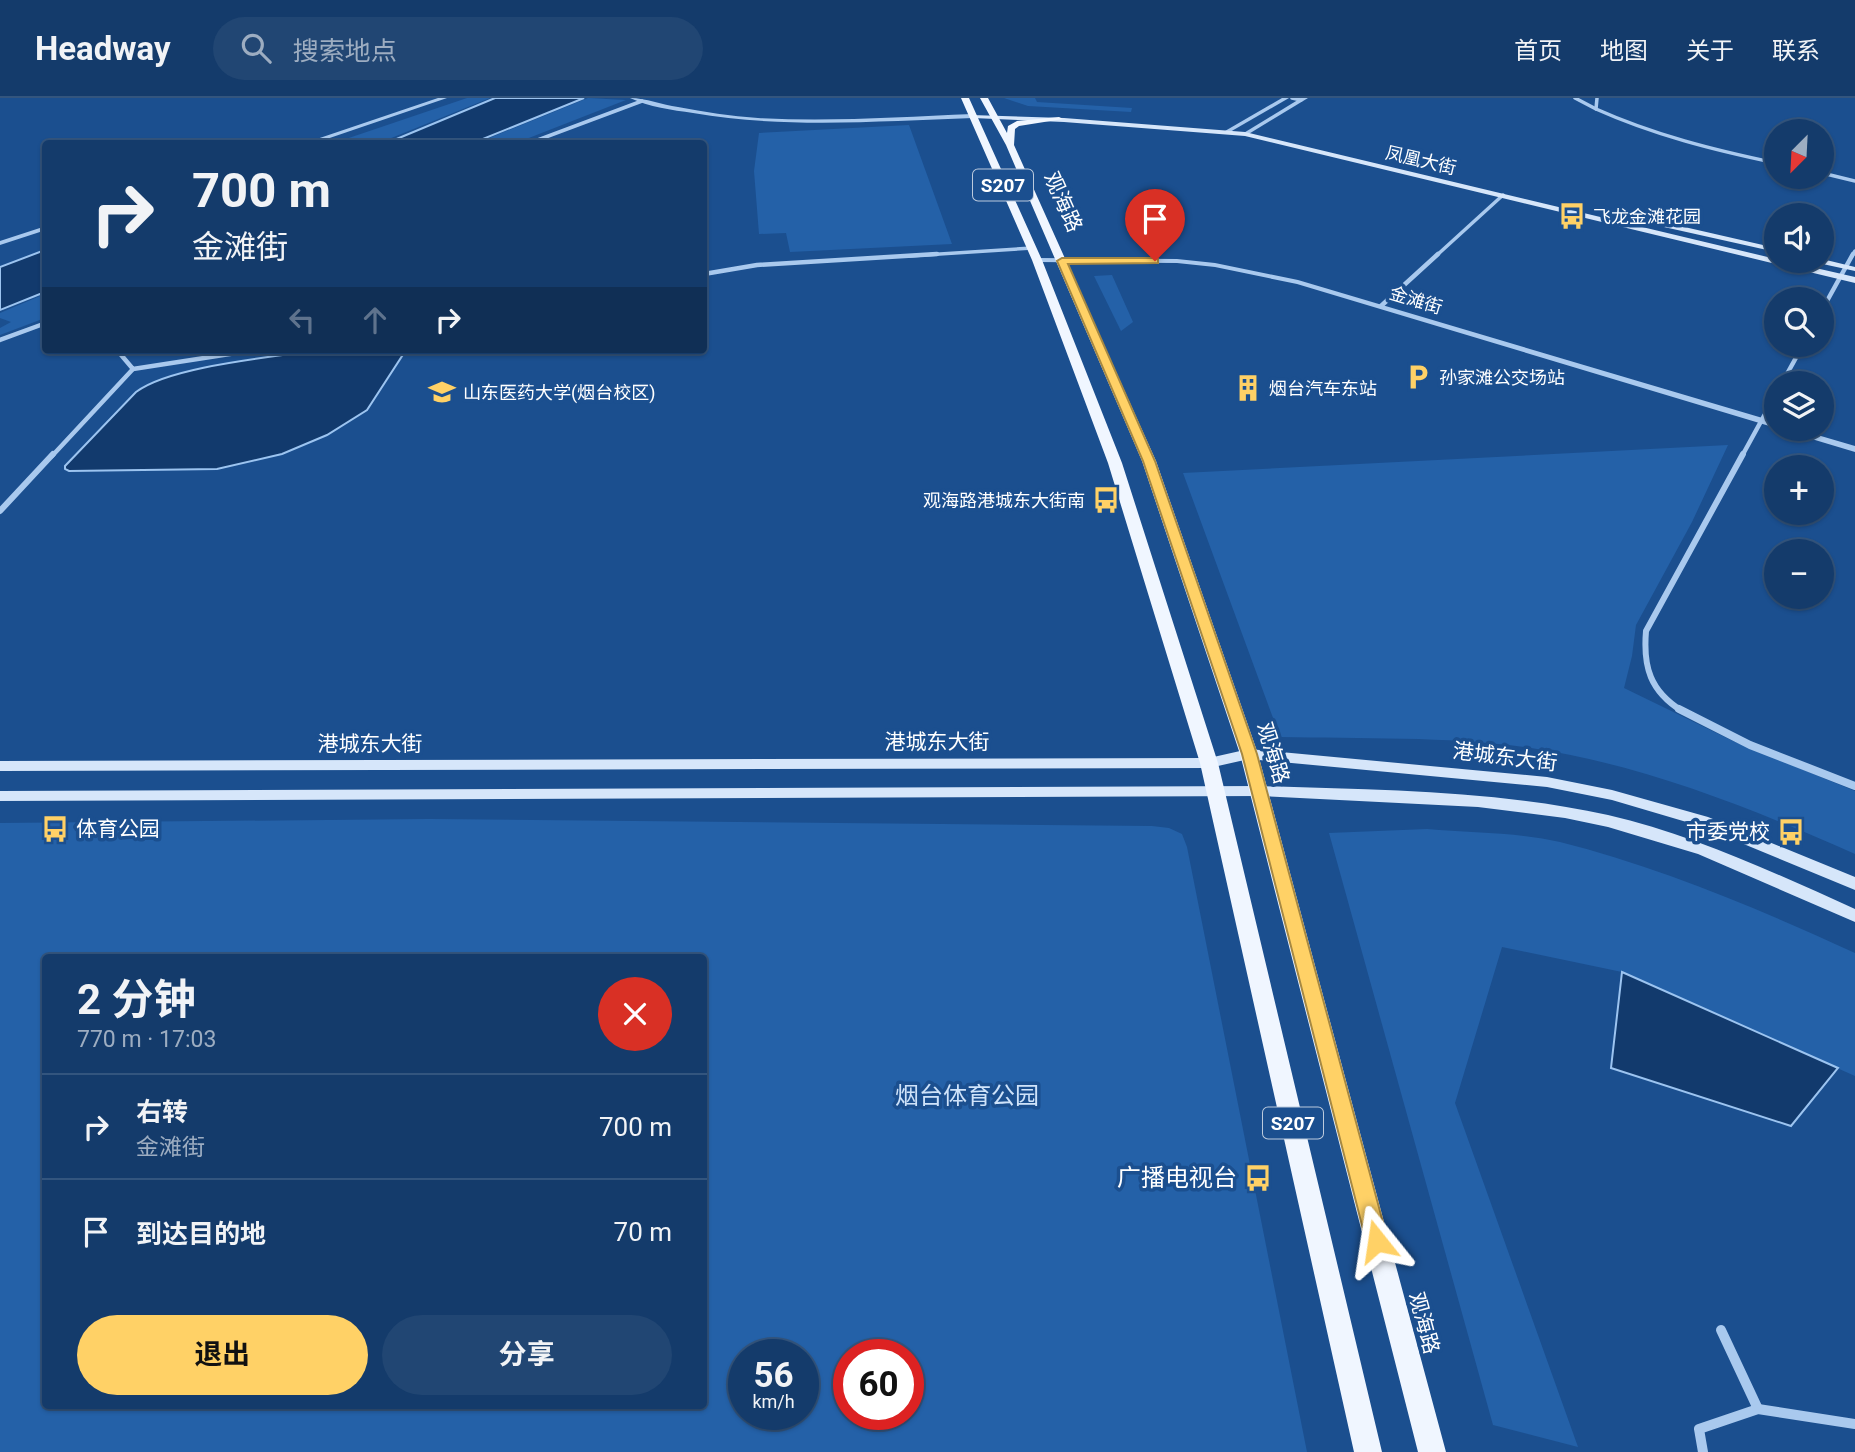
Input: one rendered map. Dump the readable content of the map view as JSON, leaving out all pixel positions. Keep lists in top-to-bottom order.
{
  "streets": {
    "main road": [
      "凤凰大街",
      "S207",
      "观海路",
      "港城东大街"
    ],
    "street": ["金滩街"]
  },
  "crossings": [
    ["凤凰大街", "S207"],
    ["凤凰大街", "观海路"],
    ["S207", "金滩街"],
    ["S207", "港城东大街"],
    ["观海路", "金滩街"],
    ["观海路", "港城东大街"]
  ],
  "parks": ["烟台体育公园"],
  "places": {
    "bus stop": [
      "飞龙金滩花园",
      "观海路港城东大街南",
      "体育公园",
      "市委党校",
      "广播电视台"
    ],
    "parking": ["孙家滩公交场站"],
    "building": ["烟台汽车东站"],
    "school or university": ["山东医药大学(烟台校区)"]
  },
  "north": "bottom left",
  "page": {
    "header": "Headway",
    "search": "搜索地点",
    "nav": [
      "首页",
      "地图",
      "关于",
      "联系"
    ],
    "map_buttons": ["+", "−"],
    "turn": ["700 m", "金滩街"],
    "heading": ["2 分钟", "770 m · 17:03"],
    "list": [
      {
        "name": "右转",
        "note": "金滩街",
        "value": "700 m"
      },
      {
        "name": "到达目的地",
        "value": "70 m"
      }
    ],
    "buttons": ["退出", "分享"],
    "speed": "56 km/h",
    "limit": "60"
  }
}
